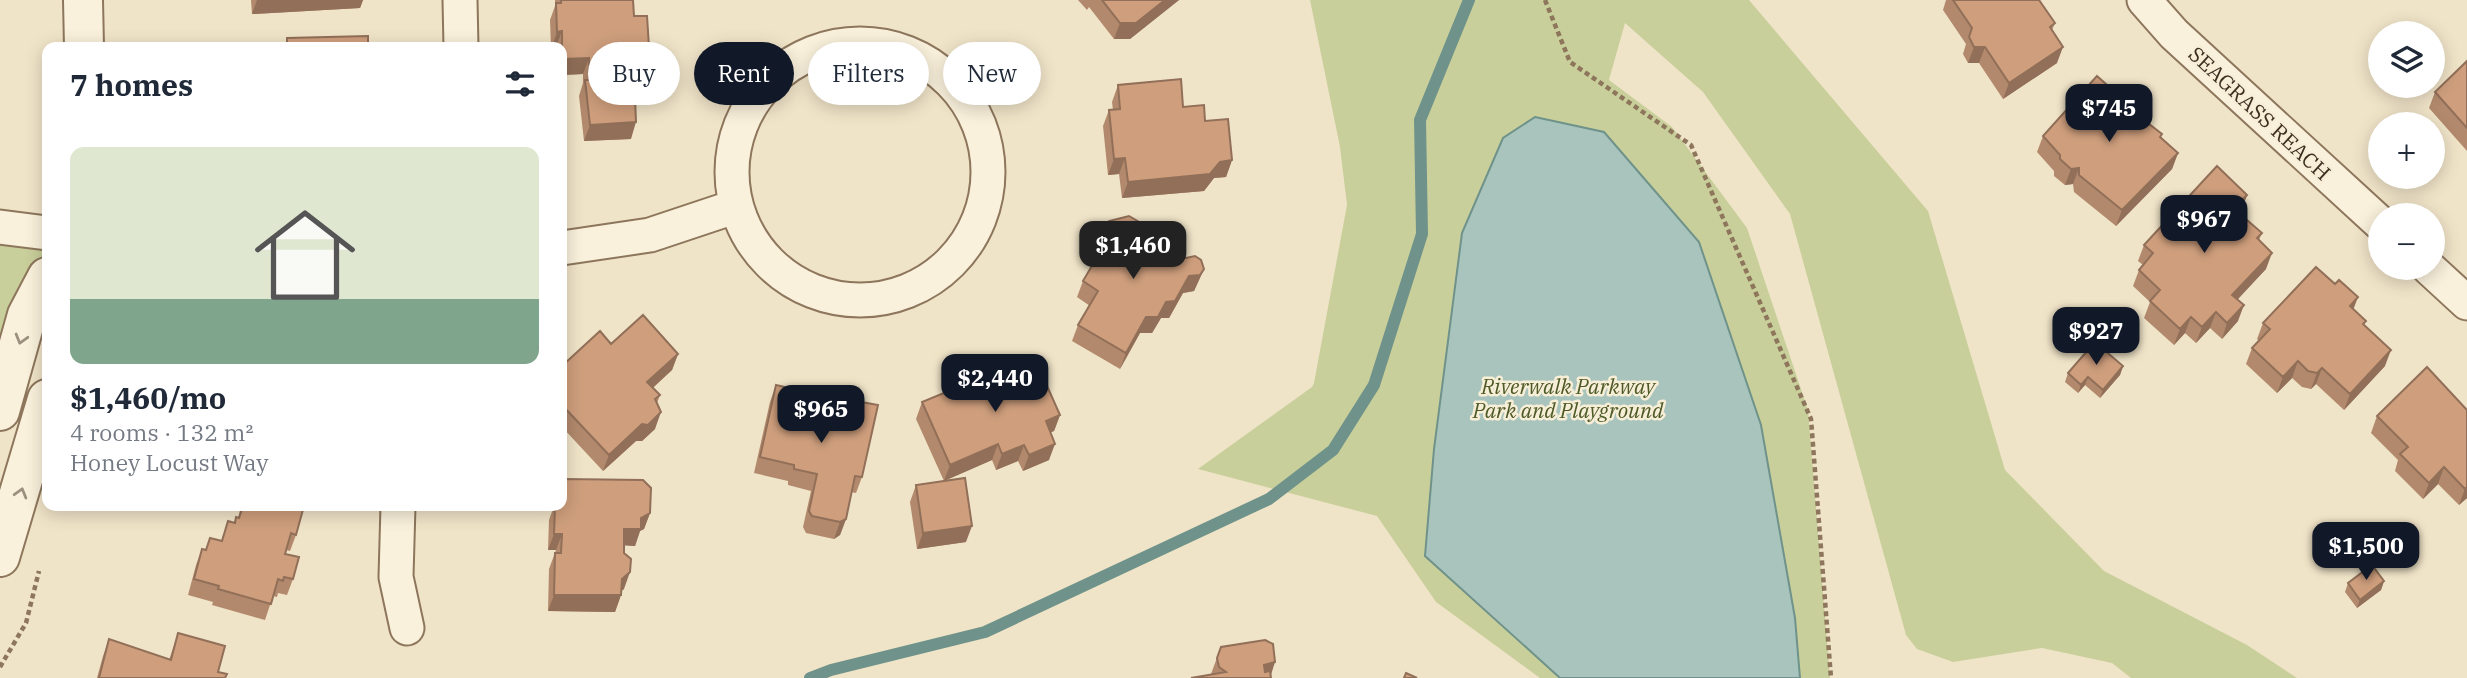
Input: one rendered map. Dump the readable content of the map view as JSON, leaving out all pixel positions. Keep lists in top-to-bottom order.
{
  "streets": {
    "street": ["SEAGRASS REACH"]
  },
  "parks": ["Riverwalk Parkway Park and Playground"],
  "page": {
    "map_buttons": ["+", "−"],
    "chip": [
      "Buy",
      "Rent",
      "Filters",
      "New"
    ],
    "heading": "7 homes",
    "price": [
      "$745",
      "$967",
      "$1,460",
      "$927",
      "$2,440",
      "$965",
      "$1,500"
    ],
    "list": [
      {
        "name": "$1,460/mo",
        "note": "4 rooms · 132 m² · Honey Locust Way"
      }
    ]
  }
}
